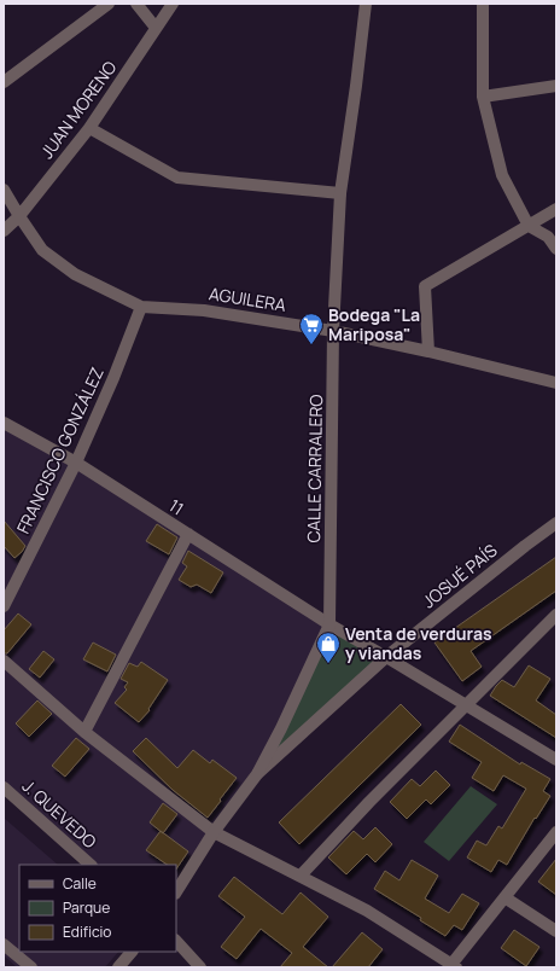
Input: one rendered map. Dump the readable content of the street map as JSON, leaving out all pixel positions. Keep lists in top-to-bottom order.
{
  "streets": {
    "street": [
      "JUAN MORENO",
      "AGUILERA",
      "FRANCISCO GONZÁLEZ",
      "CALLE CARRALERO",
      "11",
      "JOSUÉ PAÍS",
      "J. QUEVEDO"
    ]
  },
  "crossings": [
    ["JUAN MORENO", "AGUILERA"],
    ["AGUILERA", "FRANCISCO GONZÁLEZ"],
    ["AGUILERA", "CALLE CARRALERO"],
    ["FRANCISCO GONZÁLEZ", "11"],
    ["CALLE CARRALERO", "11"],
    ["CALLE CARRALERO", "JOSUÉ PAÍS"],
    ["11", "JOSUÉ PAÍS"]
  ],
  "places": {
    "supermarket": ["Bodega \"La Mariposa\""],
    "shop": ["Venta de verduras y viandas"]
  },
  "legend": ["Calle", "Parque", "Edificio"]
}
